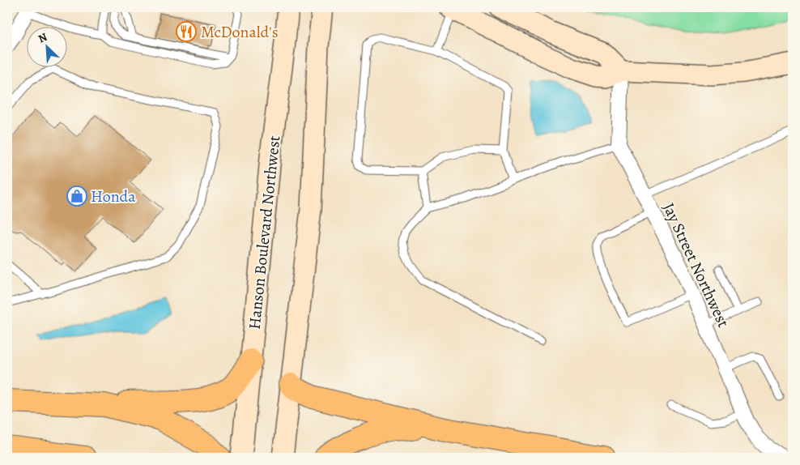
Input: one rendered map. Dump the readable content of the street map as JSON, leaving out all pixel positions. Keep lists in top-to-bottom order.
{
  "streets": {
    "main road": ["Hanson Boulevard Northwest"],
    "street": ["Jay Street Northwest"]
  },
  "places": {
    "restaurant": ["McDonald's"],
    "shop": ["Honda"]
  },
  "north": "top left"
}
